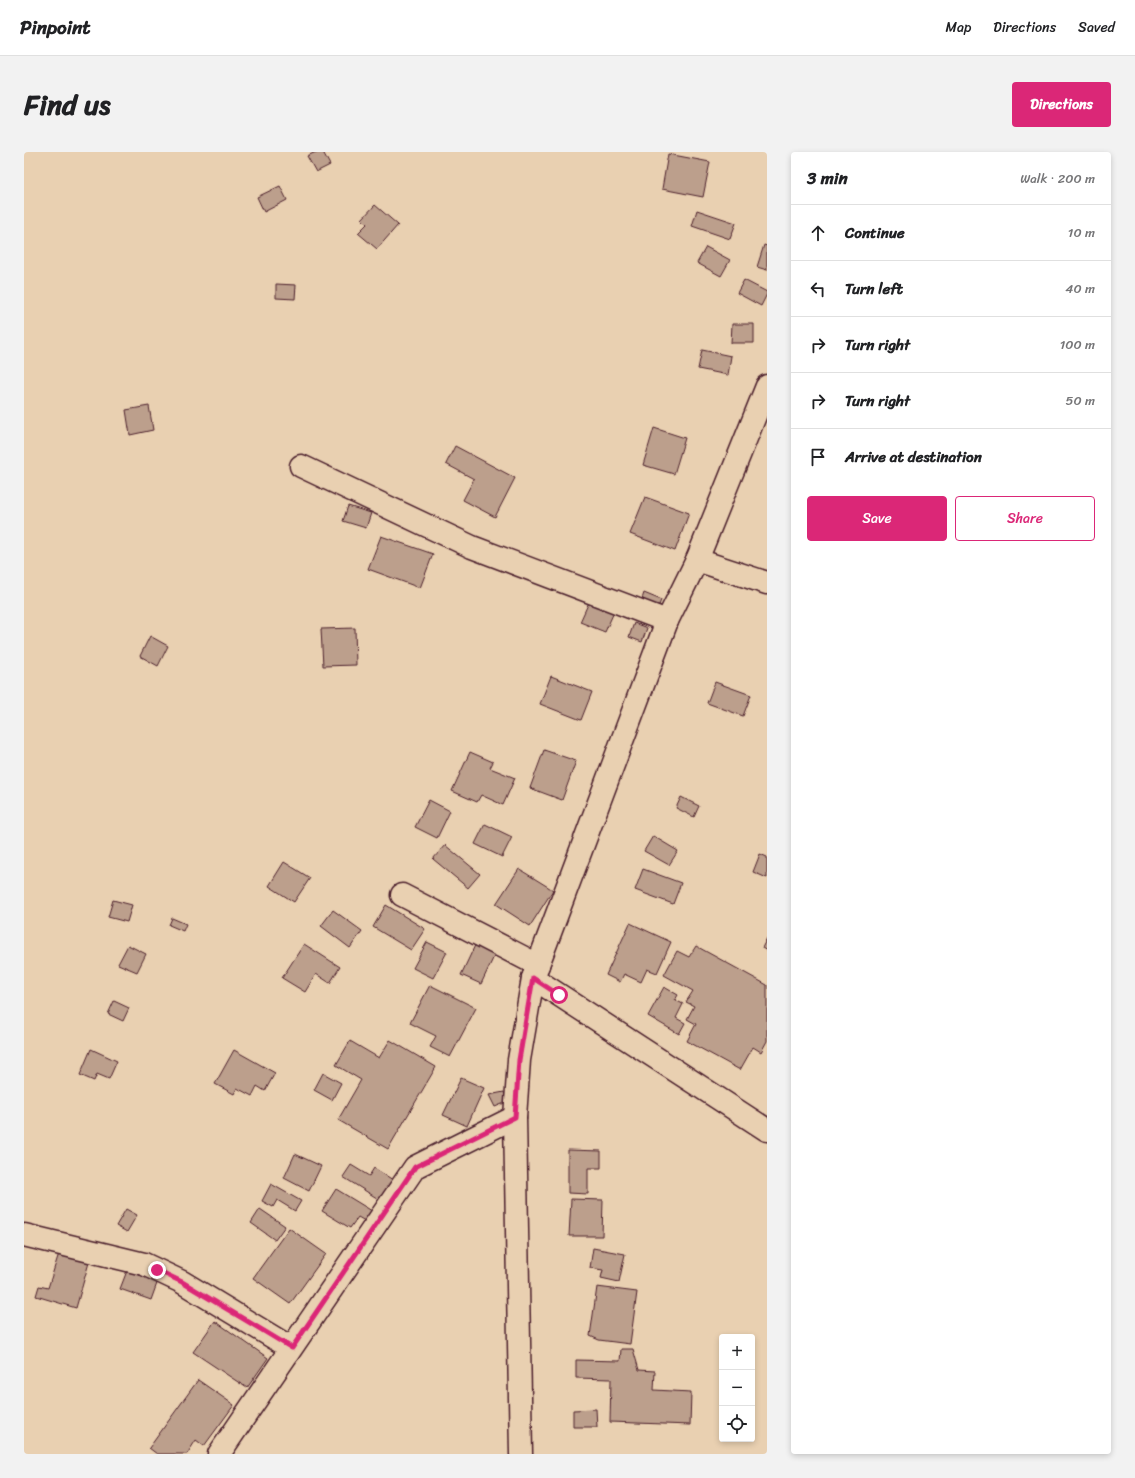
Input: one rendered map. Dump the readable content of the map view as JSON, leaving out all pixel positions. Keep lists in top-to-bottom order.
{
  "page": {
    "header": "Pinpoint",
    "nav": ["Map", "Directions", "Saved"],
    "title": "Find us",
    "buttons": [
      "Directions",
      ["Save", "Share"]
    ],
    "heading": ["3 min", "Walk · 200 m"],
    "list": [
      ["Continue", "10 m"],
      ["Turn left", "40 m"],
      ["Turn right", "100 m"],
      ["Turn right", "50 m"],
      "Arrive at destination"
    ],
    "map_buttons": ["+", "−"]
  }
}
